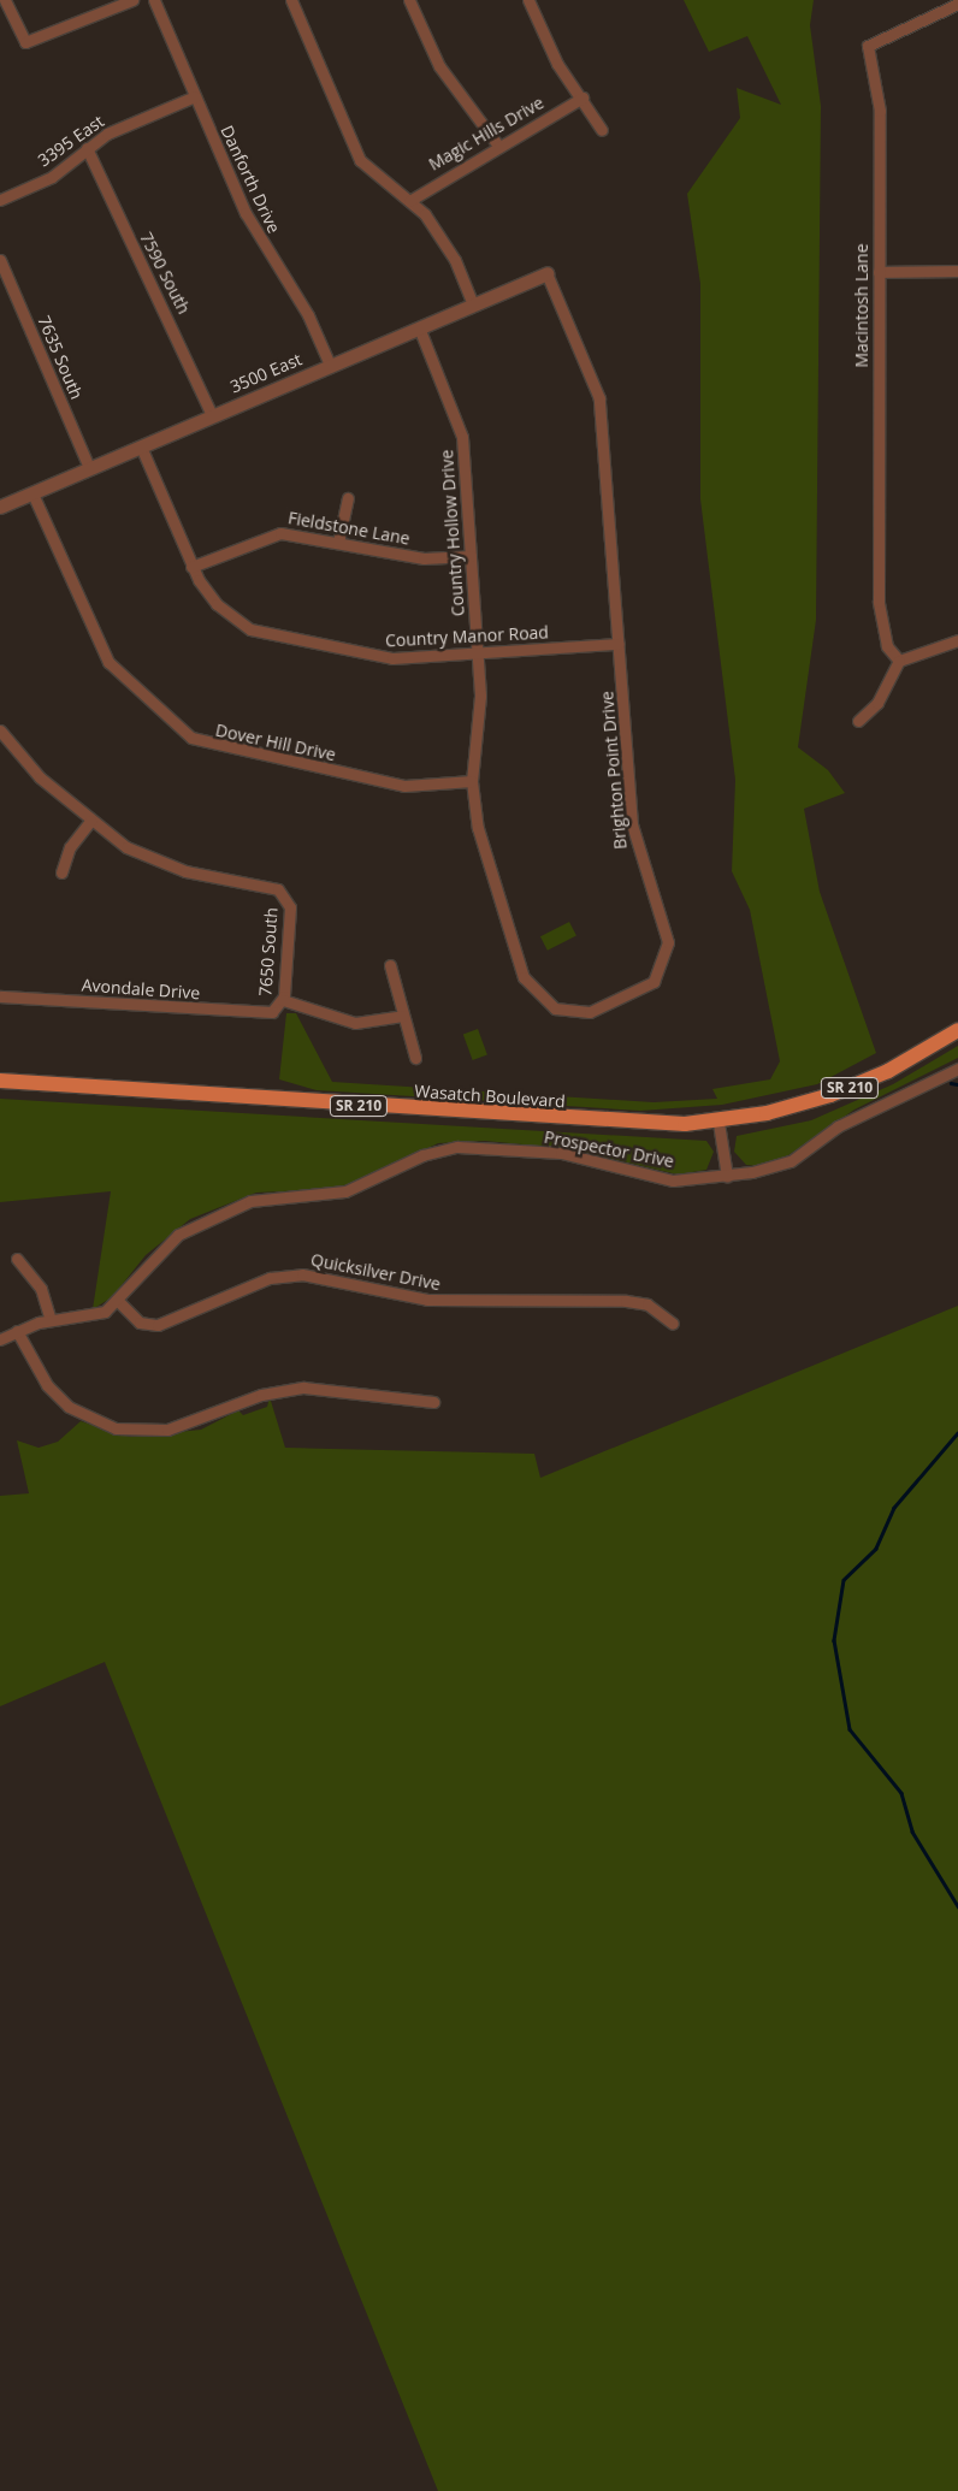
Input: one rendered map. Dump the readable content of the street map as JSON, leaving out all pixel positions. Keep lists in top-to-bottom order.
{
  "streets": {
    "main road": ["SR 210", "Wasatch Boulevard"],
    "street": [
      "Magic Hills Drive",
      "3395 East",
      "Danforth Drive",
      "7590 South",
      "Macintosh Lane",
      "7635 South",
      "3500 East",
      "Fieldstone Lane",
      "Country Hollow Drive",
      "Country Manor Road",
      "Dover Hill Drive",
      "Brighton Point Drive",
      "7650 South",
      "Avondale Drive",
      "Prospector Drive",
      "Quicksilver Drive"
    ]
  },
  "crossings": [
    ["3395 East", "Danforth Drive"],
    ["3395 East", "7590 South"],
    ["Danforth Drive", "3500 East"],
    ["7590 South", "3500 East"],
    ["7635 South", "3500 East"],
    ["3500 East", "Country Hollow Drive"],
    ["3500 East", "Country Manor Road"],
    ["3500 East", "Dover Hill Drive"],
    ["3500 East", "Brighton Point Drive"],
    ["Fieldstone Lane", "Country Hollow Drive"],
    ["Fieldstone Lane", "Country Manor Road"],
    ["Country Hollow Drive", "Country Manor Road"],
    ["Country Hollow Drive", "Dover Hill Drive"],
    ["Country Hollow Drive", "Brighton Point Drive"],
    ["Country Manor Road", "Brighton Point Drive"],
    ["Dover Hill Drive", "Brighton Point Drive"],
    ["7650 South", "Avondale Drive"],
    ["Prospector Drive", "Quicksilver Drive"]
  ]
}
